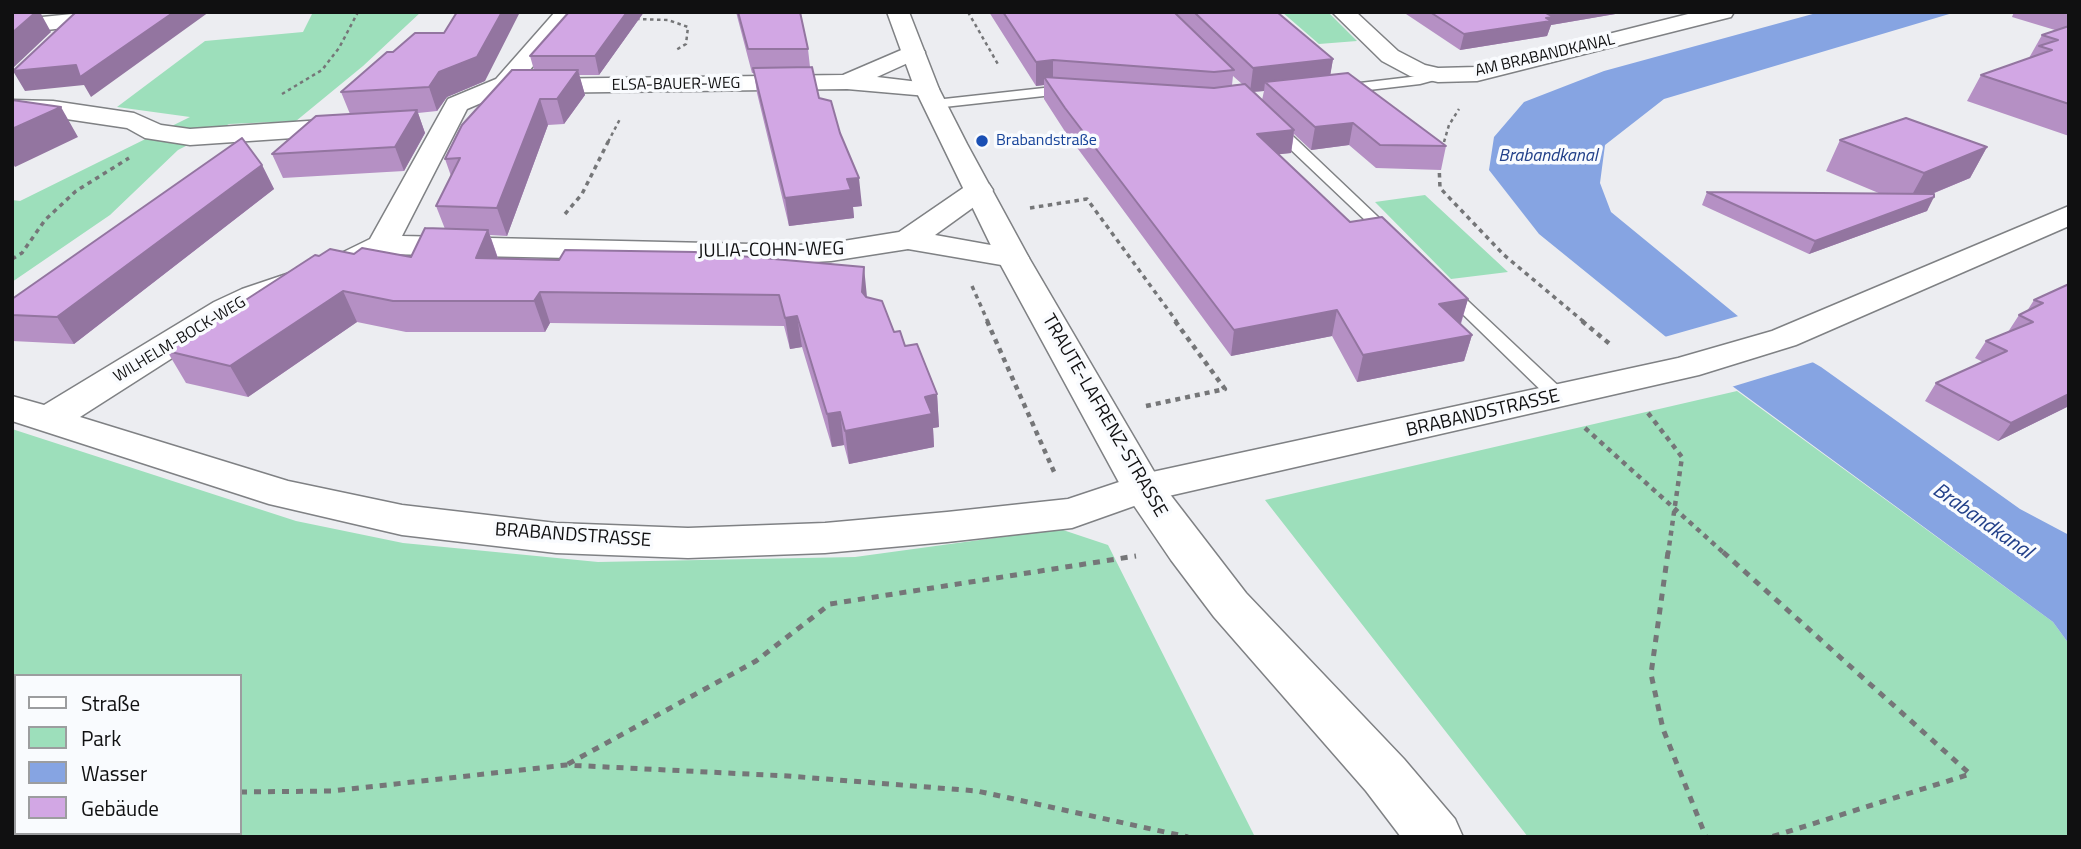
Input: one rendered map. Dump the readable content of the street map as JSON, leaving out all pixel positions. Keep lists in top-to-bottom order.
{
  "streets": {
    "street": [
      "AM BRABANDKANAL",
      "ELSA-BAUER-WEG",
      "JULIA-COHN-WEG",
      "WILHELM-BOCK-WEG",
      "BRABANDSTRASSE",
      "TRAUTE-LAFRENZ-STRASSE"
    ]
  },
  "crossings": [
    ["ELSA-BAUER-WEG", "TRAUTE-LAFRENZ-STRASSE"],
    ["JULIA-COHN-WEG", "WILHELM-BOCK-WEG"],
    ["JULIA-COHN-WEG", "TRAUTE-LAFRENZ-STRASSE"],
    ["WILHELM-BOCK-WEG", "BRABANDSTRASSE"],
    ["BRABANDSTRASSE", "TRAUTE-LAFRENZ-STRASSE"]
  ],
  "water": ["Brabandkanal"],
  "places": ["Brabandstraße"],
  "legend": [
    "Straße",
    "Park",
    "Wasser",
    "Gebäude"
  ]
}
